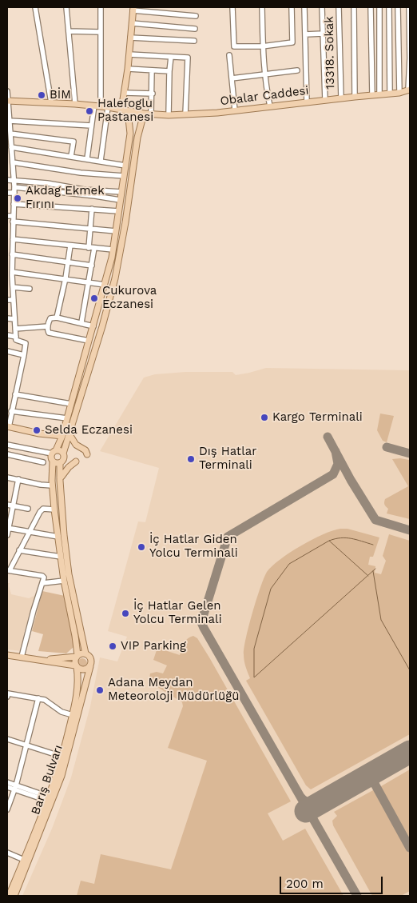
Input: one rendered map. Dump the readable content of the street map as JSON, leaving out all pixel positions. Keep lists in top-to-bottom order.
{
  "streets": {
    "main road": ["Obalar Caddesi", "Barış Bulvarı"],
    "street": ["13318. Sokak"]
  },
  "crossings": [
    ["13318. Sokak", "Obalar Caddesi"]
  ],
  "places": [
    "BİM",
    "Halefoglu Pastanesi",
    "Akdag Ekmek Fırını",
    "Cukurova Eczanesi",
    "Kargo Terminali",
    "Selda Eczanesi",
    "Dış Hatlar Terminali",
    "İç Hatlar Giden Yolcu Terminali",
    "İç Hatlar Gelen Yolcu Terminali",
    "VIP Parking",
    "Adana Meydan Meteoroloji Müdürlüğü"
  ],
  "scale_bar": "200 m"
}
